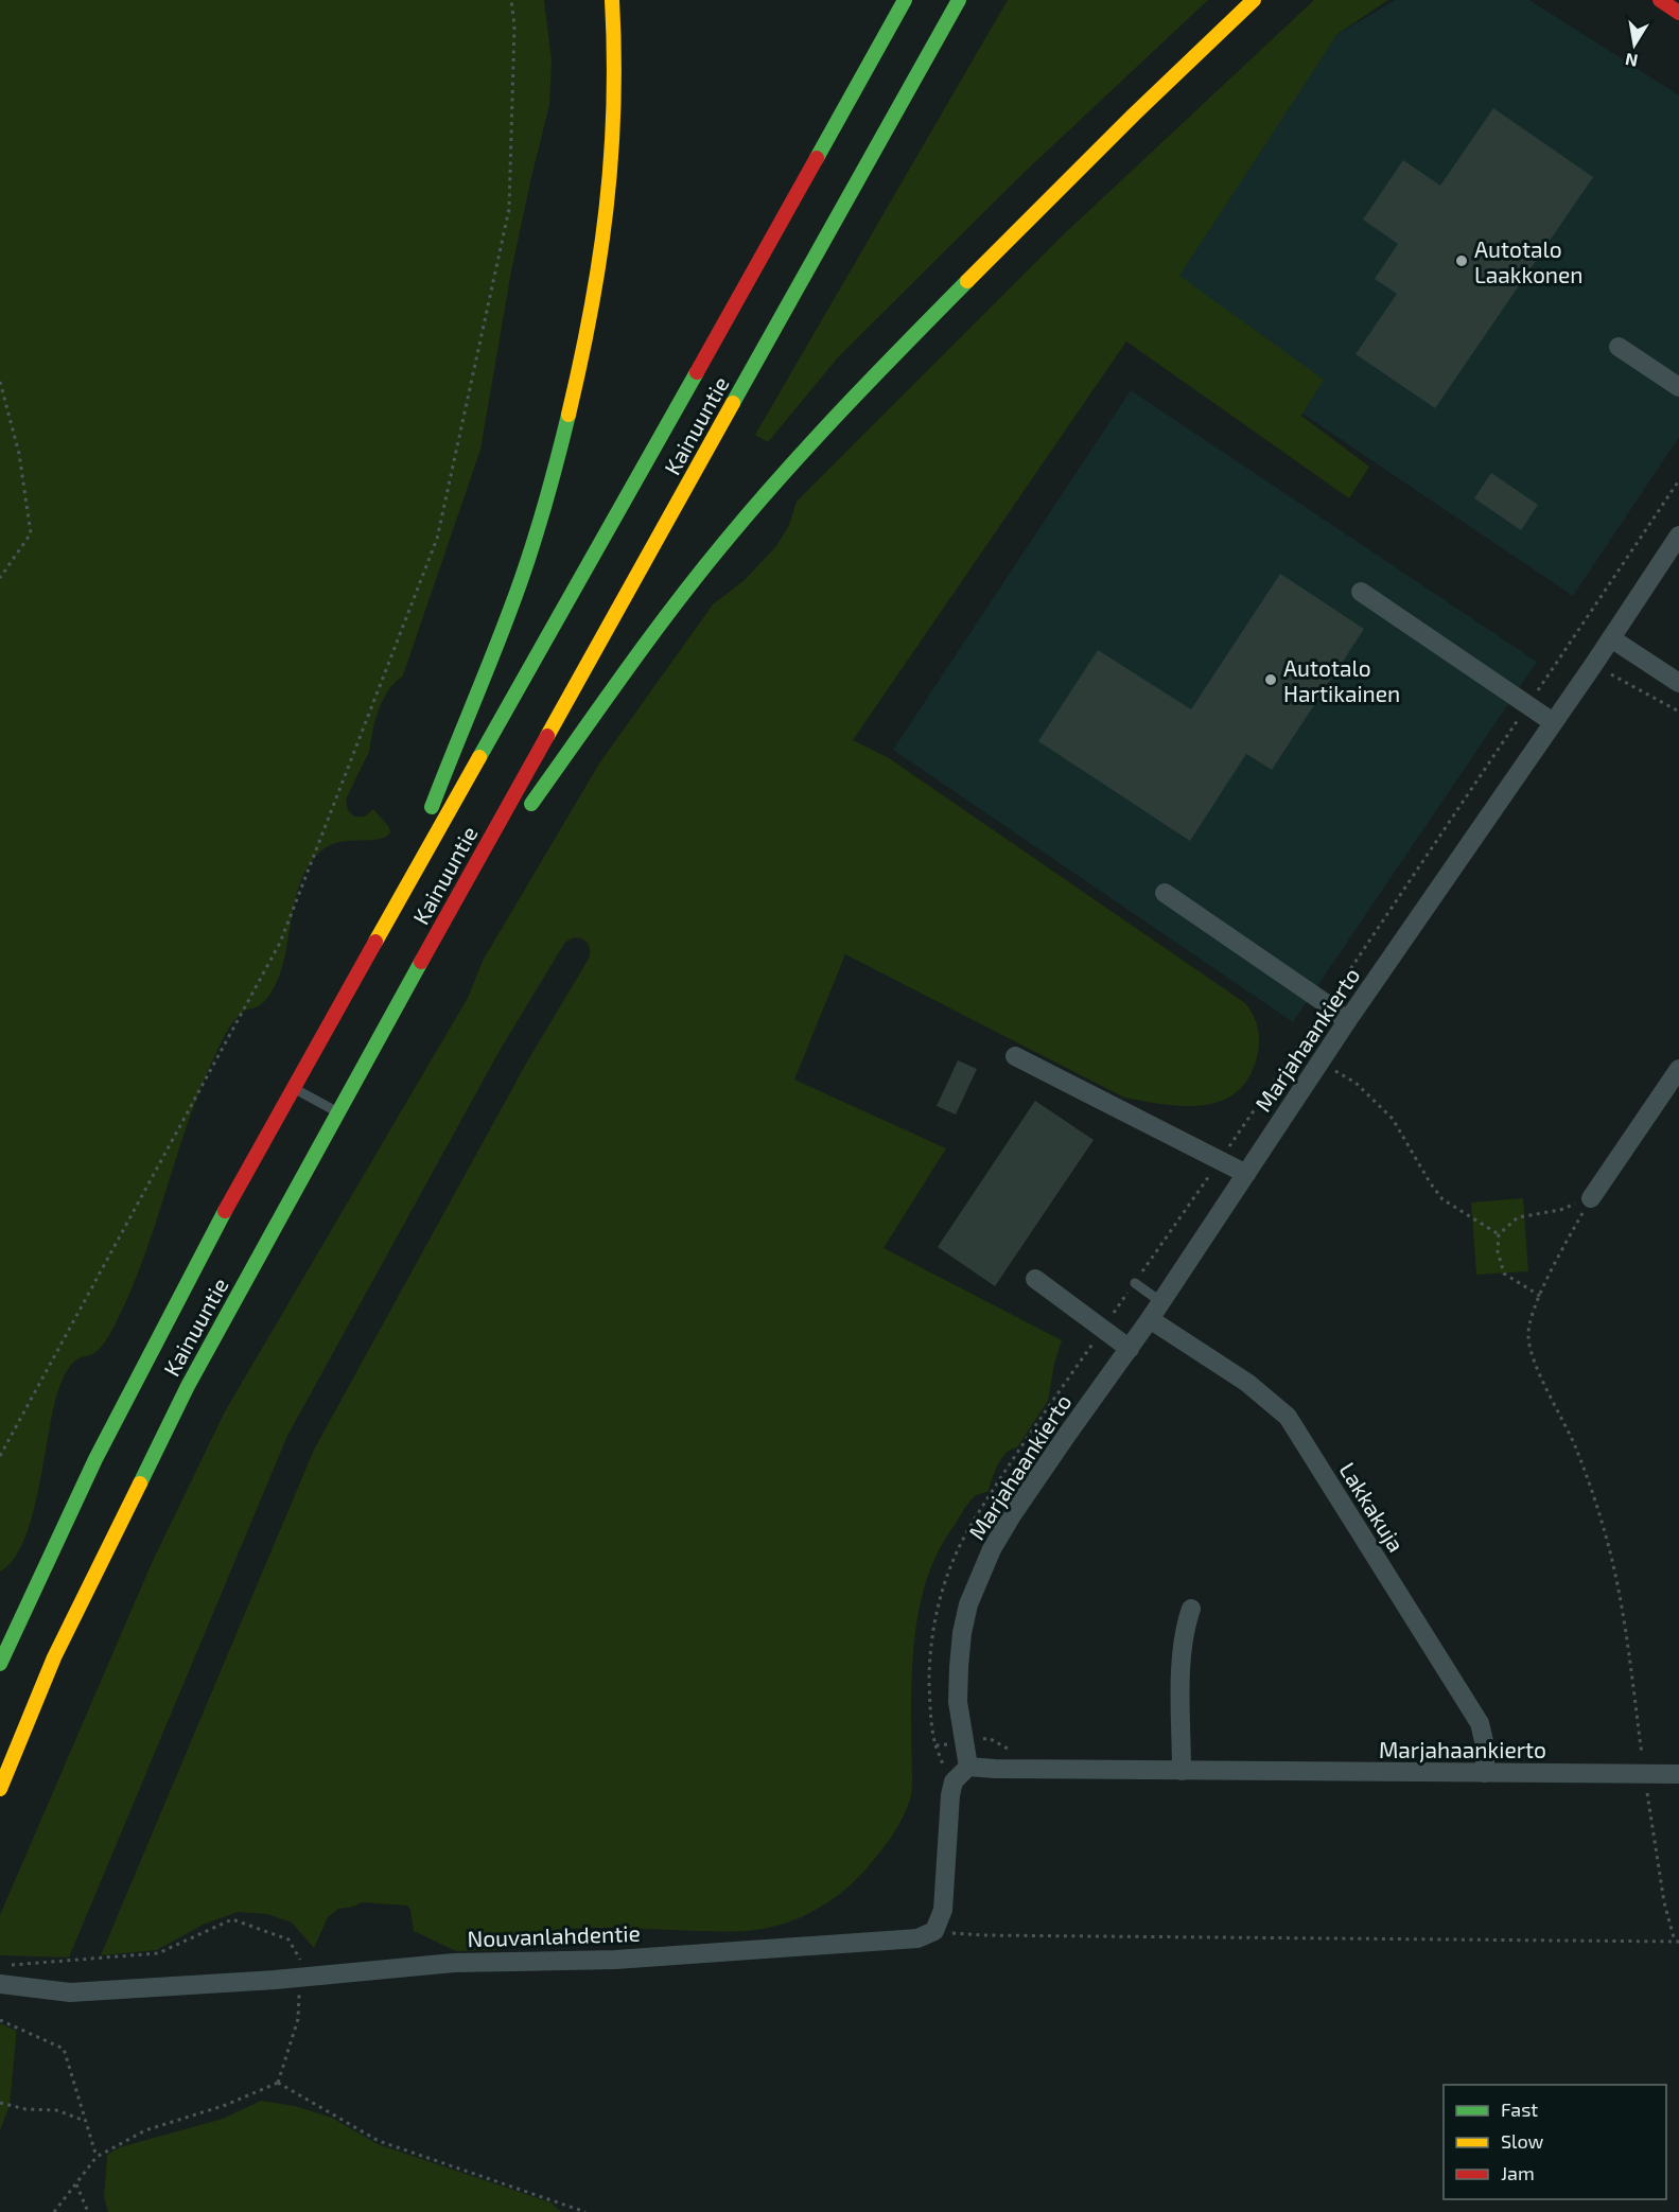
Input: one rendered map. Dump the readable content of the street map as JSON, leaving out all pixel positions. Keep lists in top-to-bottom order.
{
  "streets": {
    "main road": ["Kainuuntie"],
    "street": ["Marjahaankierto", "Lakkakuja", "Nouvanlahdentie"]
  },
  "crossings": [
    ["Marjahaankierto", "Lakkakuja"]
  ],
  "places": ["Autotalo Laakkonen", "Autotalo Hartikainen"],
  "legend": ["Fast", "Slow", "Jam"],
  "north": "bottom"
}
